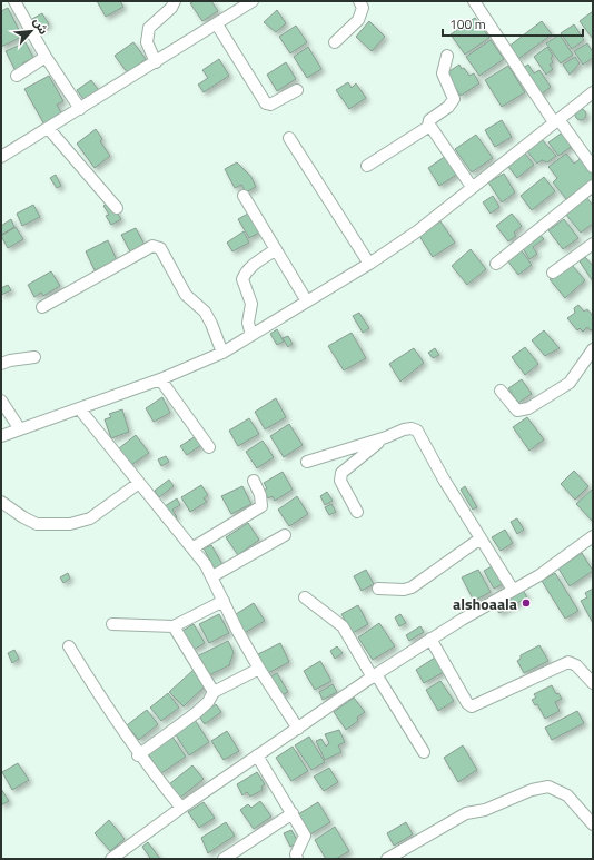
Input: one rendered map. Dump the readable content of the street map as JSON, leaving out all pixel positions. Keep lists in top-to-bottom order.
{
  "places": ["alshoaala"],
  "scale_bar": "100 m",
  "north": "top right"
}
